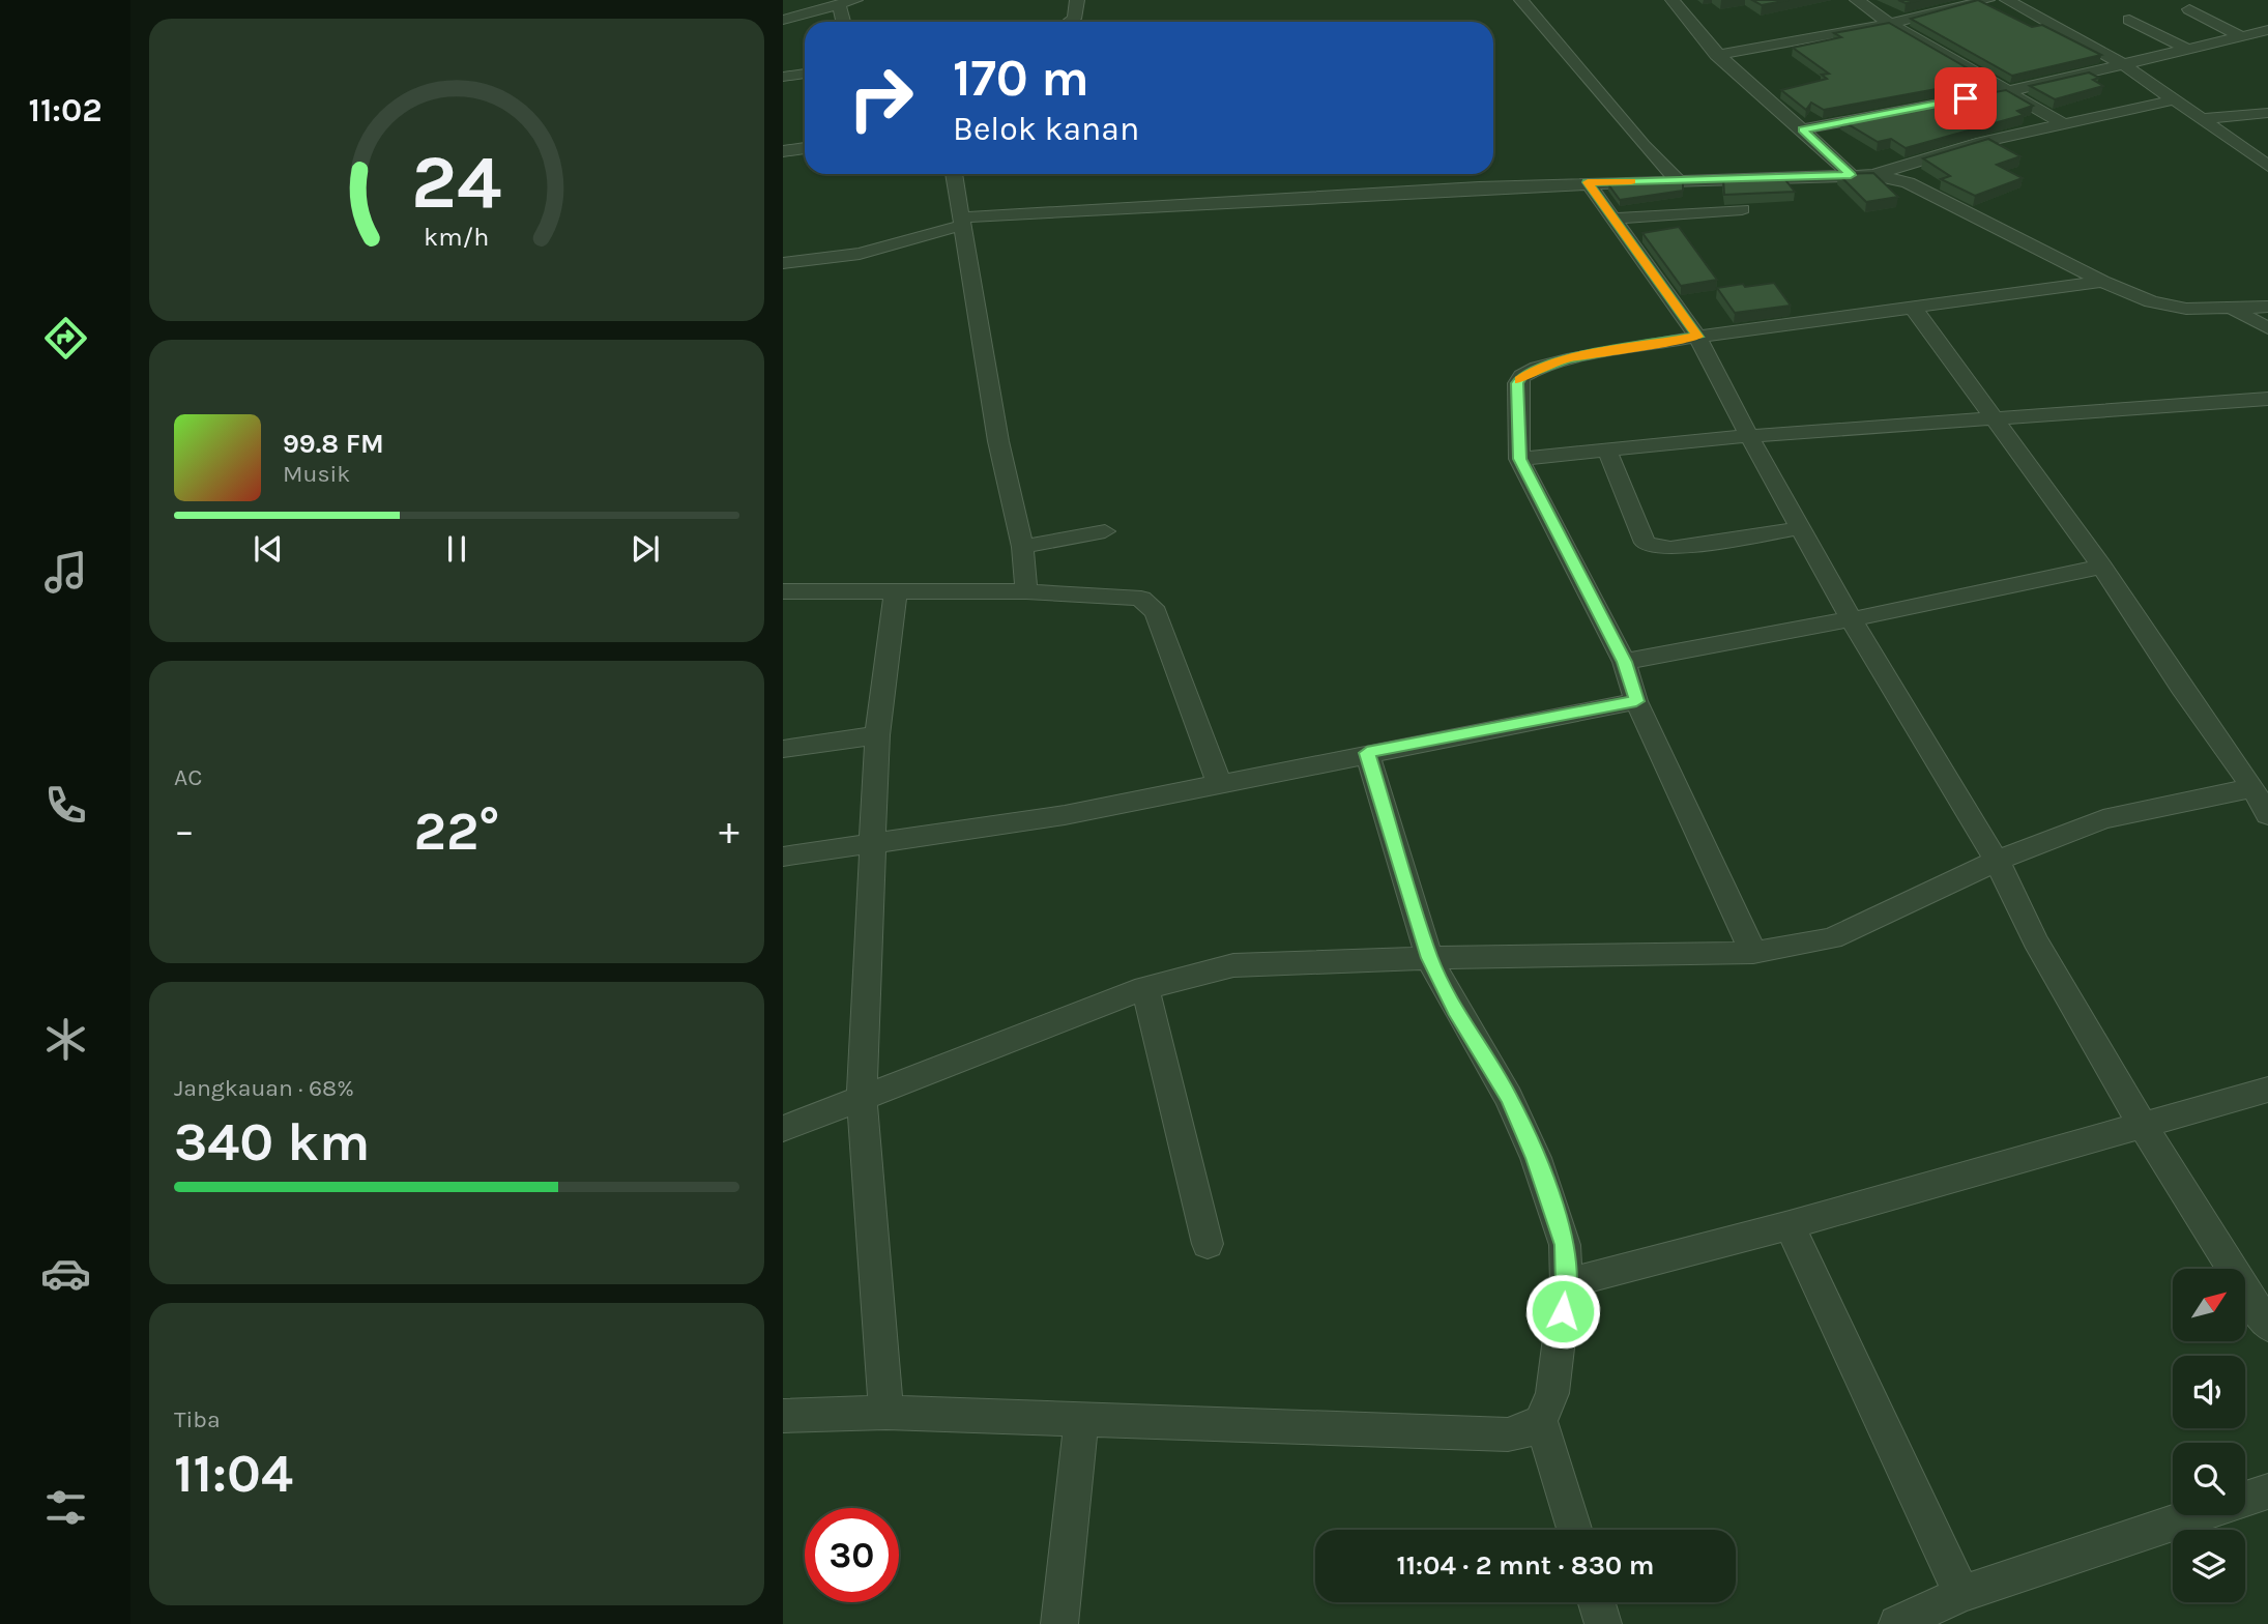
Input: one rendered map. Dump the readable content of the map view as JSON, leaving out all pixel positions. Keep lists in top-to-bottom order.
{
  "north": "top right",
  "page": {
    "tabs": "11:02",
    "turn": ["170 m", "Belok kanan"],
    "song": ["99.8 FM", "Musik"],
    "tile": [
      "AC",
      ["Jangkauan · 68%", "340 km"],
      ["Tiba", "11:04"]
    ],
    "heat": ["−", "22°", "+"],
    "limit": "30",
    "trip": "11:04 · 2 mnt · 830 m",
    "gauge": ["24", "km/h"]
  }
}
